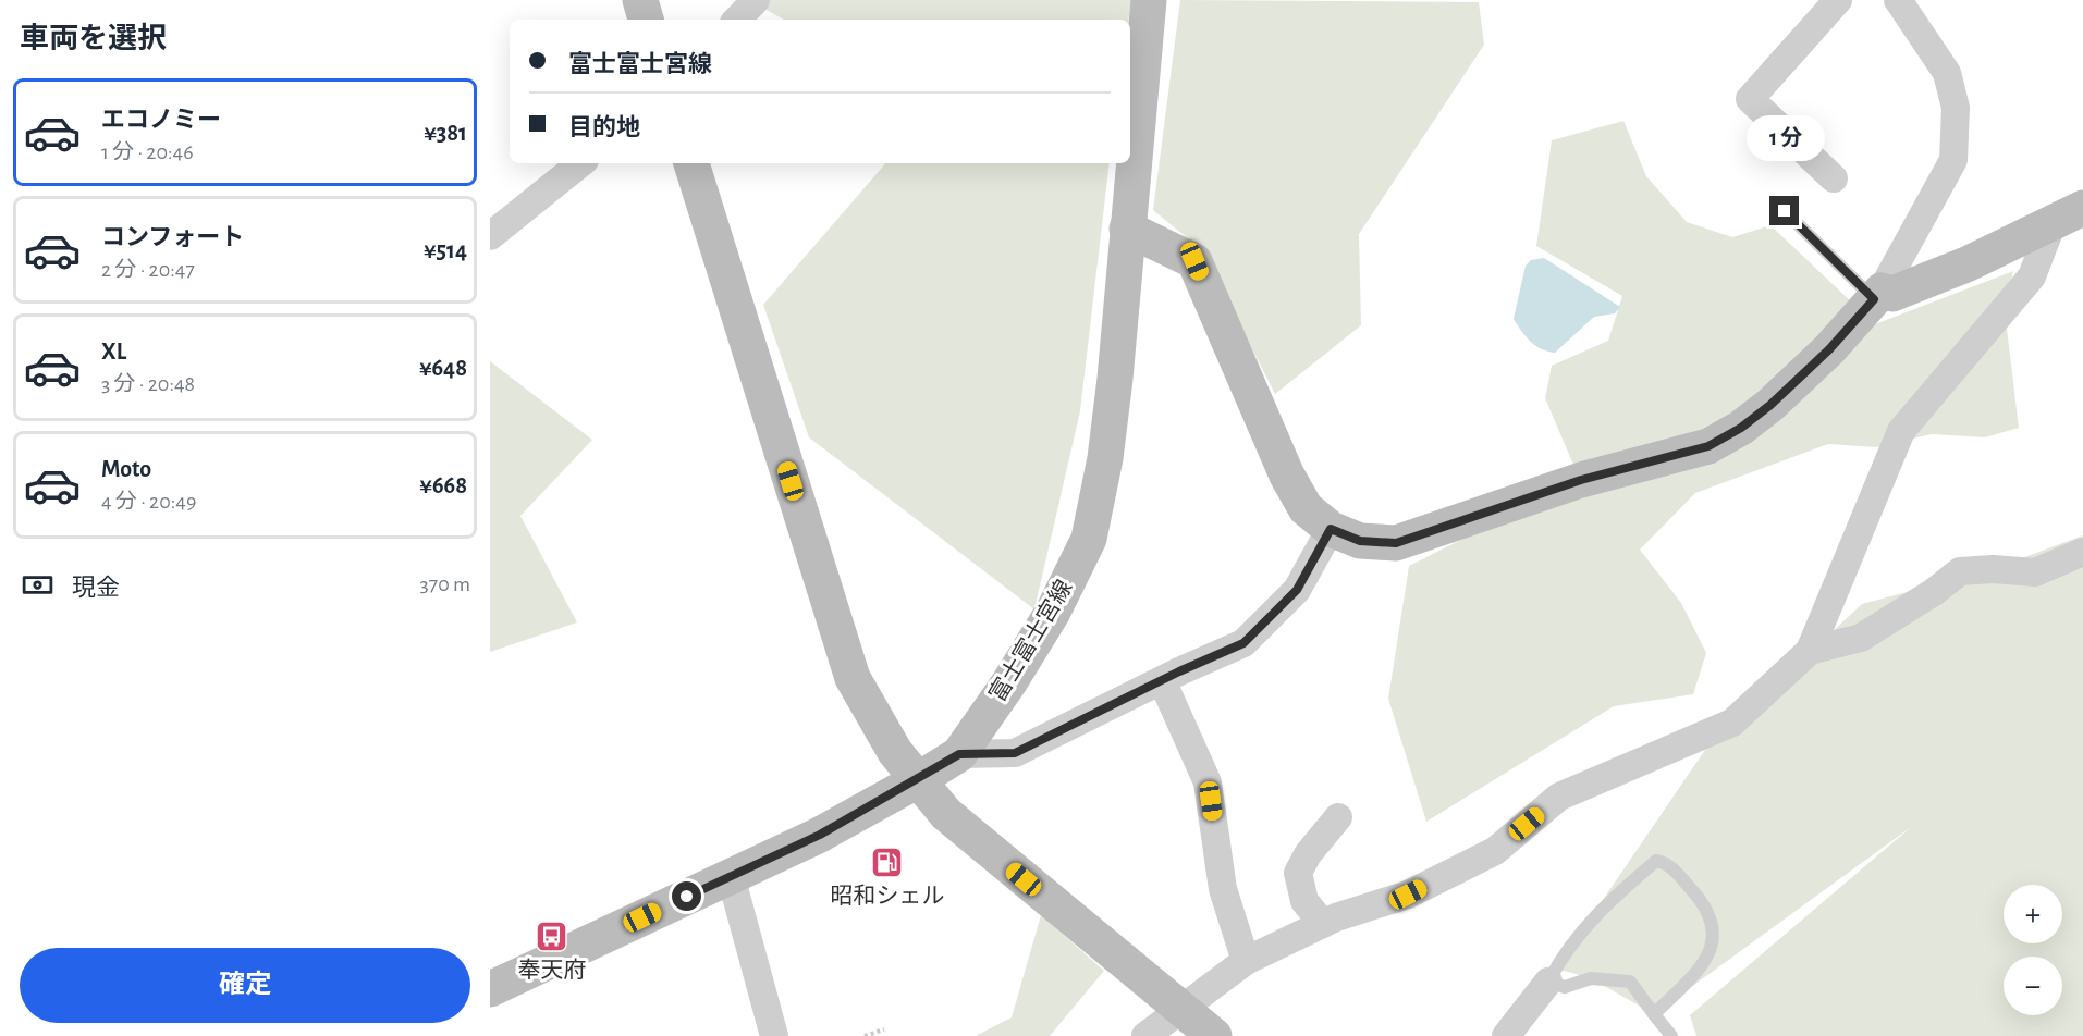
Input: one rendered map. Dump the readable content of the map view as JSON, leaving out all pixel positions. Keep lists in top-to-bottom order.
{
  "streets": {
    "street": ["富士富士宮線"]
  },
  "places": {
    "fuel station": ["昭和シェル"],
    "bus stop": ["奉天府"]
  },
  "page": {
    "heading": "車両を選択",
    "banner": ["富士富士宮線", "目的地"],
    "list": [
      {
        "name": "エコノミー",
        "note": "1 分 · 20:46",
        "value": "¥381"
      },
      {
        "name": "コンフォート",
        "note": "2 分 · 20:47",
        "value": "¥514"
      },
      {
        "name": "XL",
        "note": "3 分 · 20:48",
        "value": "¥648"
      },
      {
        "name": "Moto",
        "note": "4 分 · 20:49",
        "value": "¥668"
      }
    ],
    "bubble": "1 分",
    "pay": ["現金", "370 m"],
    "map_buttons": ["+", "−"],
    "buttons": "確定"
  }
}
